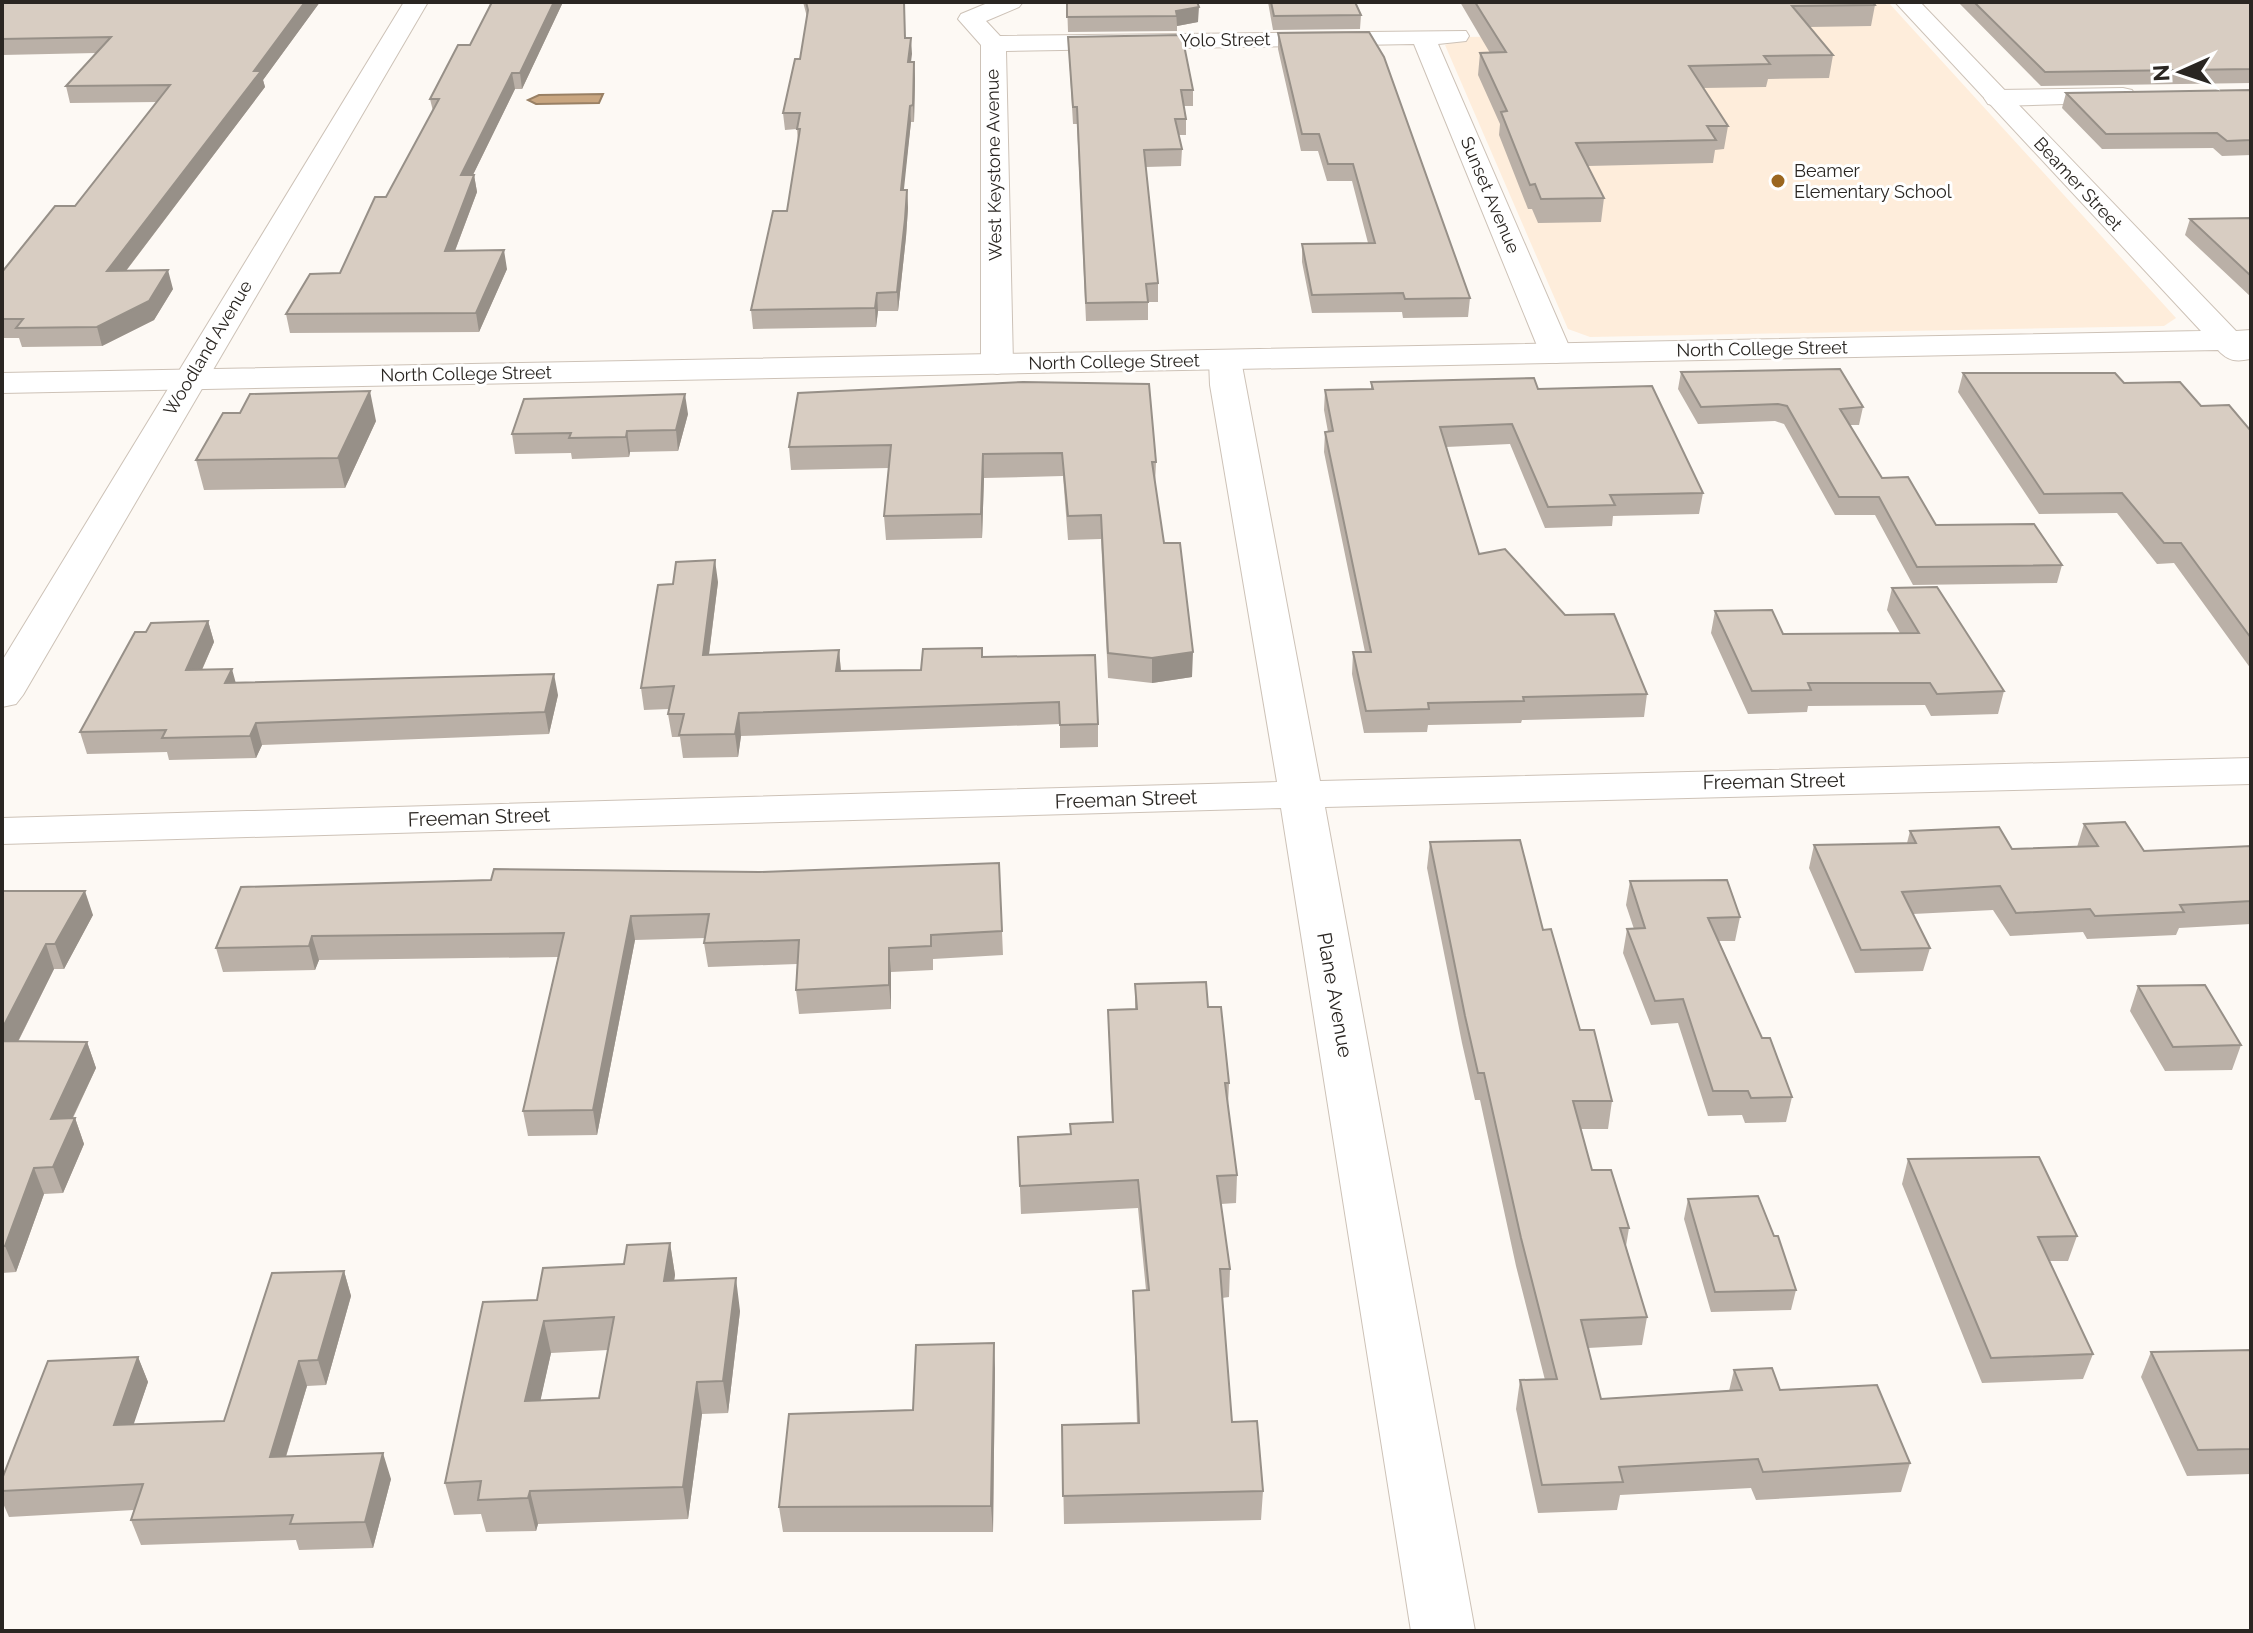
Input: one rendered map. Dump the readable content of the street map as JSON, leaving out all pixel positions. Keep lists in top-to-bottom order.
{
  "streets": {
    "street": [
      "Yolo Street",
      "West Keystone Avenue",
      "Beamer Street",
      "Sunset Avenue",
      "Woodland Avenue",
      "North College Street",
      "Freeman Street",
      "Plane Avenue"
    ]
  },
  "crossings": [
    ["Yolo Street", "West Keystone Avenue"],
    ["Yolo Street", "Sunset Avenue"],
    ["West Keystone Avenue", "North College Street"],
    ["Beamer Street", "North College Street"],
    ["Sunset Avenue", "North College Street"],
    ["Woodland Avenue", "North College Street"],
    ["North College Street", "Plane Avenue"],
    ["Freeman Street", "Plane Avenue"]
  ],
  "places": ["Beamer Elementary School"],
  "north": "left"
}
